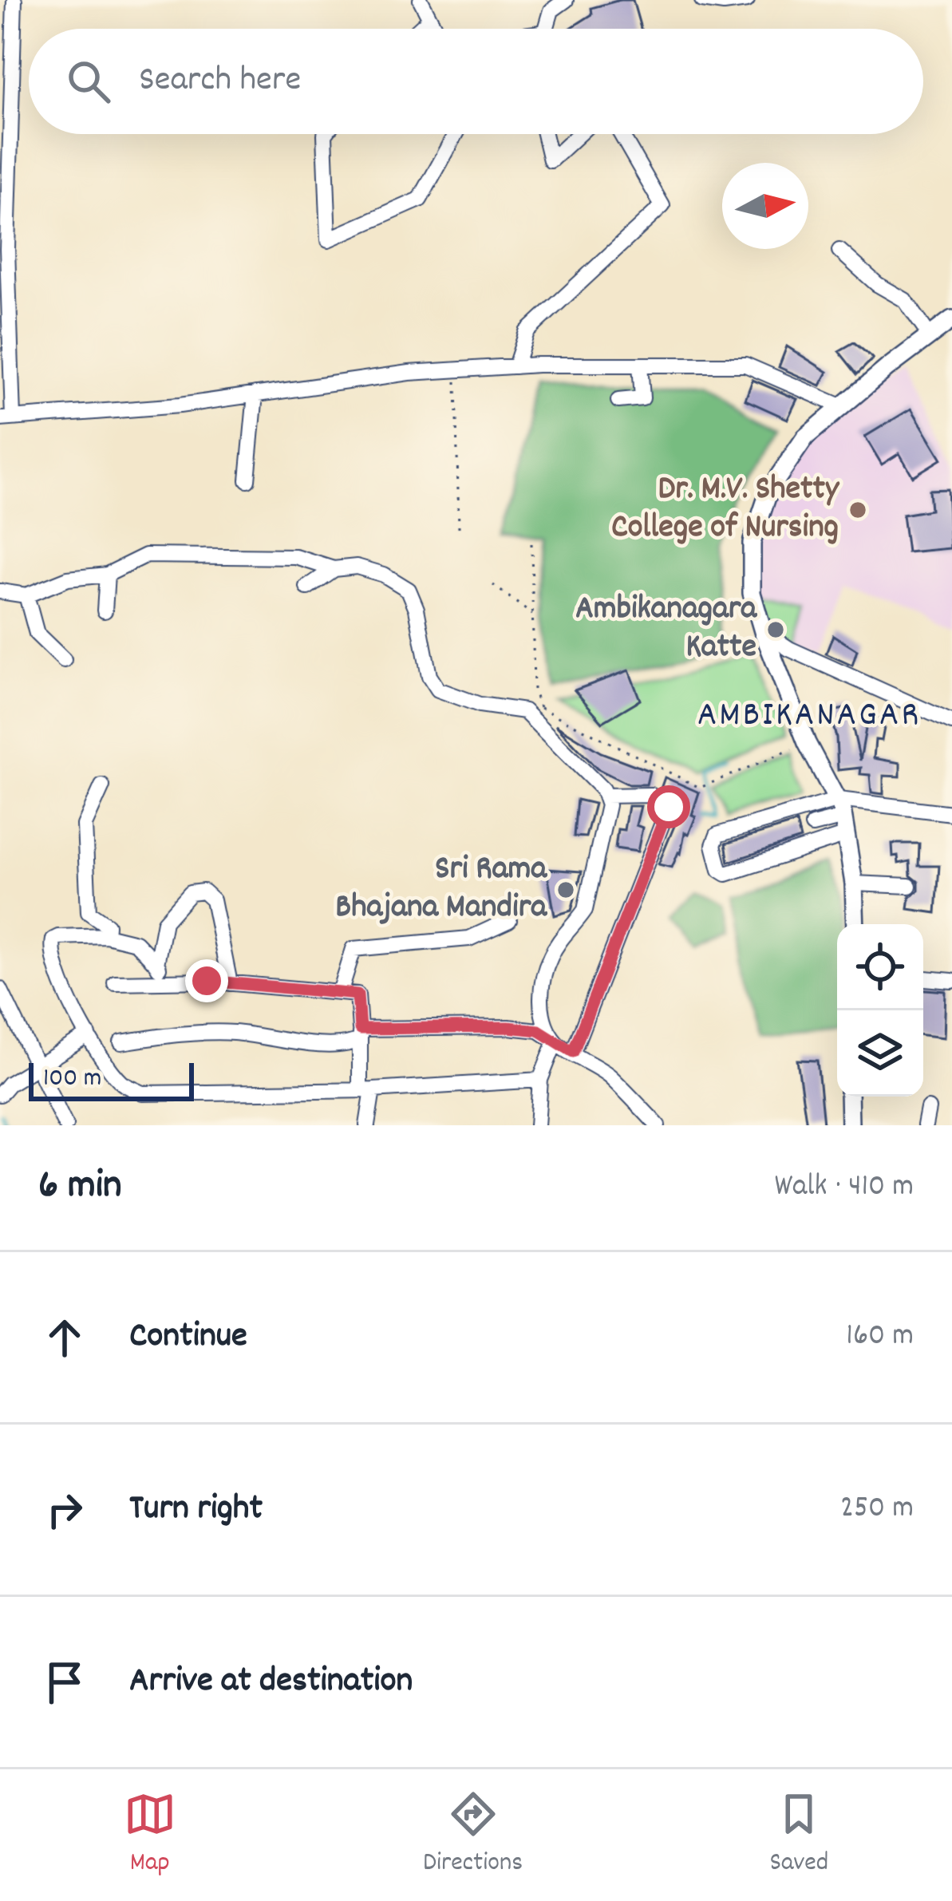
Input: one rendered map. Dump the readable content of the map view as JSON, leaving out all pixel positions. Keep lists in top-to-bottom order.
{
  "districts": ["AMBIKANAGAR"],
  "places": ["Dr. M.V. Shetty College of Nursing", "Ambikanagara Katte", "Sri Rama Bhajana Mandira"],
  "scale_bar": "100 m",
  "north": "right",
  "page": {
    "search": "Search here",
    "scale": "100 m",
    "heading": ["6 min", "Walk · 410 m"],
    "list": [
      ["Continue", "160 m"],
      ["Turn right", "250 m"],
      "Arrive at destination"
    ],
    "nav": ["Map", "Directions", "Saved"]
  }
}
